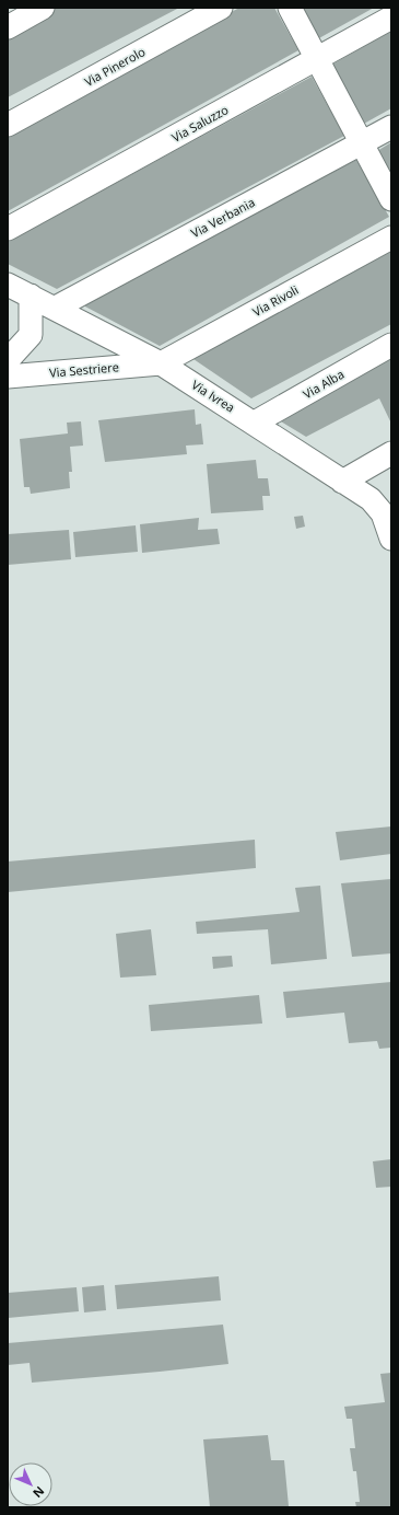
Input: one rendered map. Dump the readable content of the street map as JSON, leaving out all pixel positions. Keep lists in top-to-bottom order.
{
  "streets": {
    "street": [
      "Via Pinerolo",
      "Via Saluzzo",
      "Via Verbania",
      "Via Rivoli",
      "Via Sestriere",
      "Via Alba",
      "Via Ivrea"
    ]
  },
  "crossings": [
    ["Via Verbania", "Via Ivrea"],
    ["Via Rivoli", "Via Sestriere"],
    ["Via Rivoli", "Via Ivrea"],
    ["Via Sestriere", "Via Ivrea"],
    ["Via Alba", "Via Ivrea"]
  ],
  "north": "bottom right"
}
